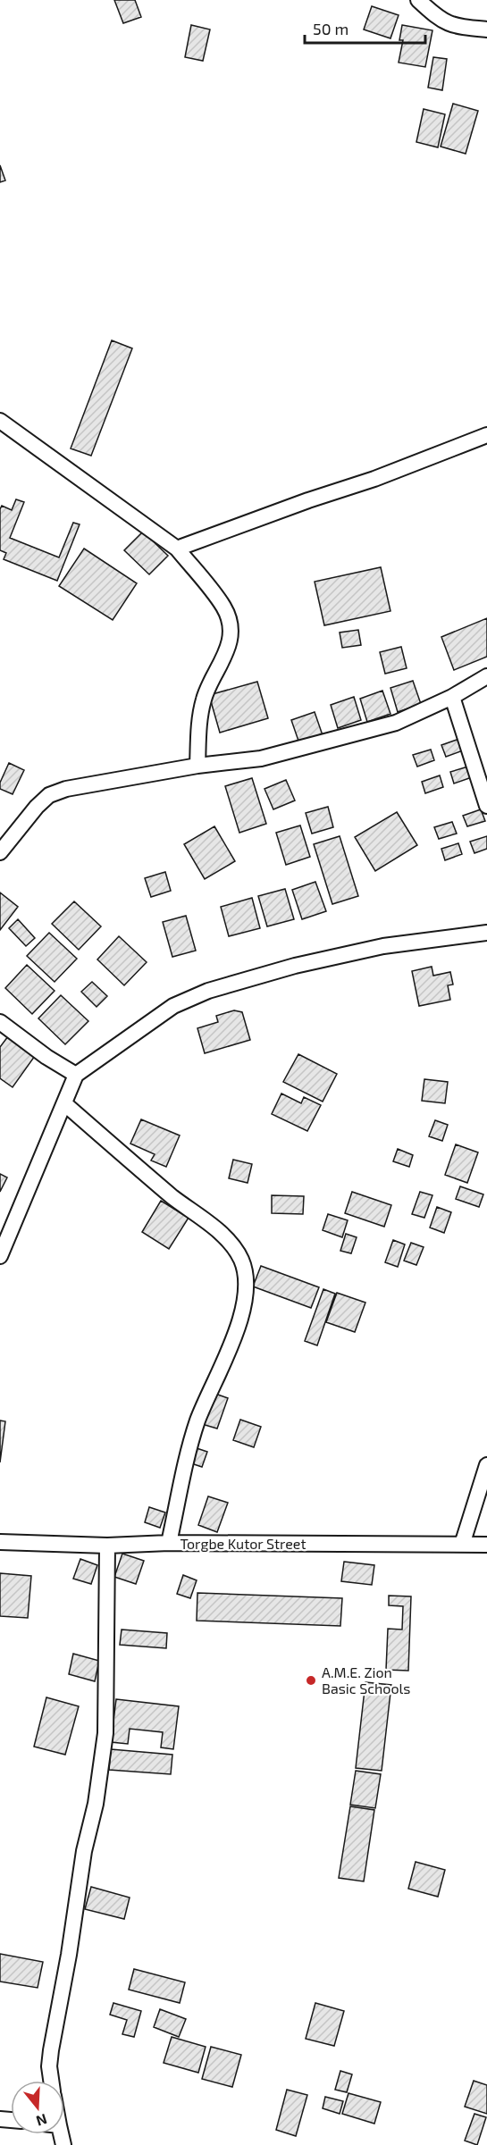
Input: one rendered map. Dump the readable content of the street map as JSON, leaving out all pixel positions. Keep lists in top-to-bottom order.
{
  "streets": {
    "street": ["Torgbe Kutor Street"]
  },
  "places": ["A.M.E. Zion Basic Schools"],
  "scale_bar": "50 m",
  "north": "bottom"
}
